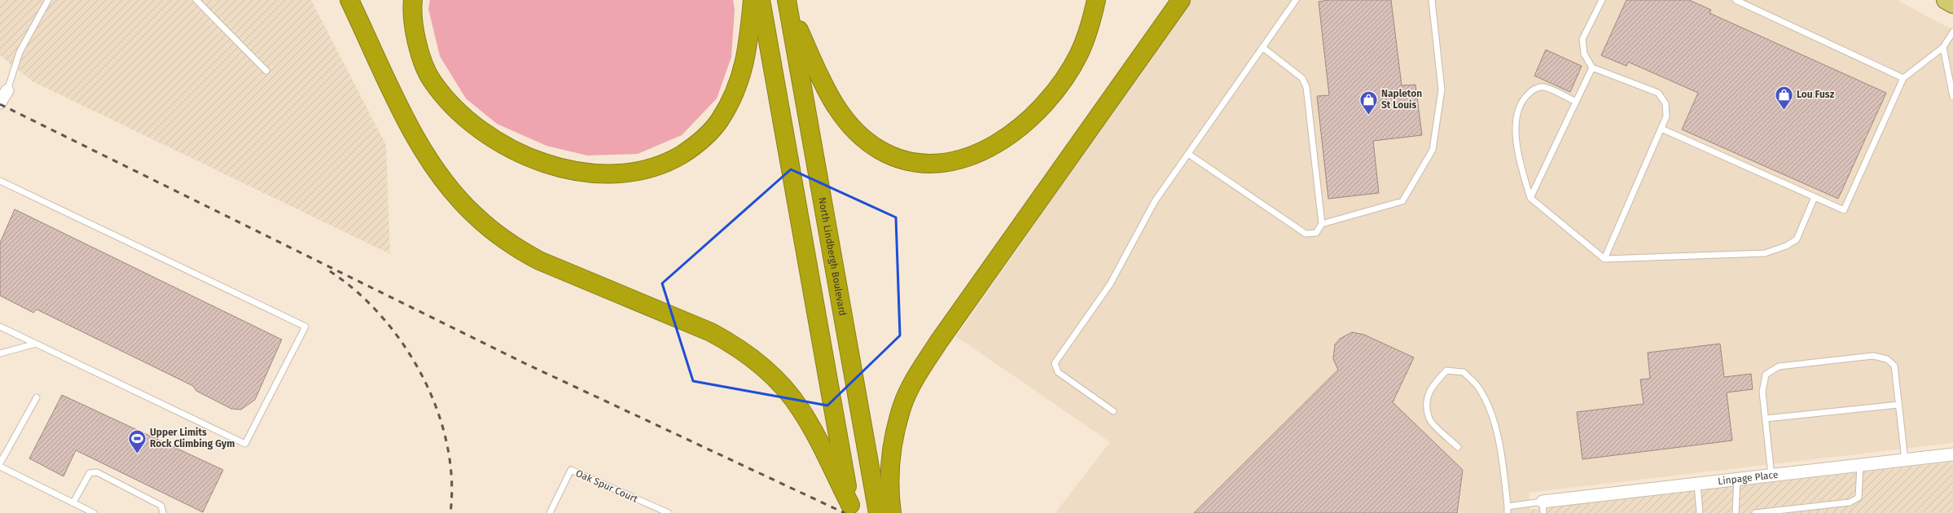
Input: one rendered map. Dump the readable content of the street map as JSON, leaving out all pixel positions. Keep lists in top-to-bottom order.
{
  "streets": {
    "highway": ["North Lindbergh Boulevard"],
    "street": ["Linpage Place"],
    "lane": ["Oak Spur Court"]
  },
  "places": {
    "shop": ["Lou Fusz", "Napleton St Louis"],
    "sports": ["Upper Limits Rock Climbing Gym"]
  }
}
